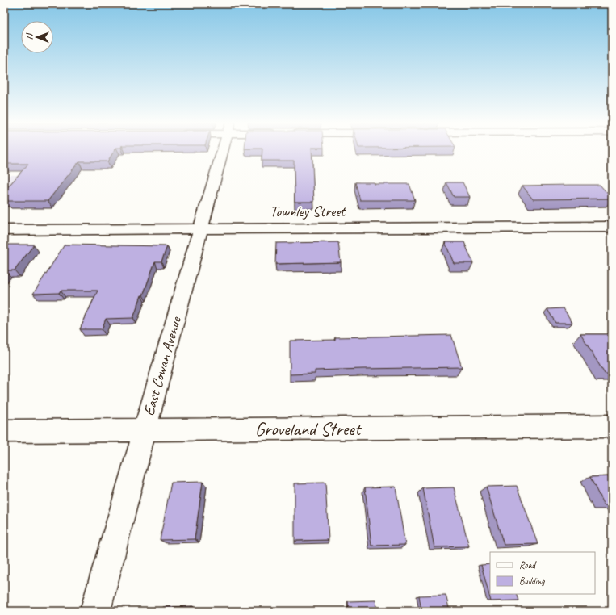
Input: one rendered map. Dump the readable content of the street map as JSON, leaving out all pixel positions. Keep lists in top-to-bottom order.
{
  "streets": {
    "street": ["Townley Street", "East Cowan Avenue", "Groveland Street"]
  },
  "crossings": [
    ["Townley Street", "East Cowan Avenue"],
    ["East Cowan Avenue", "Groveland Street"]
  ],
  "legend": ["Road", "Building"],
  "north": "left"
}
